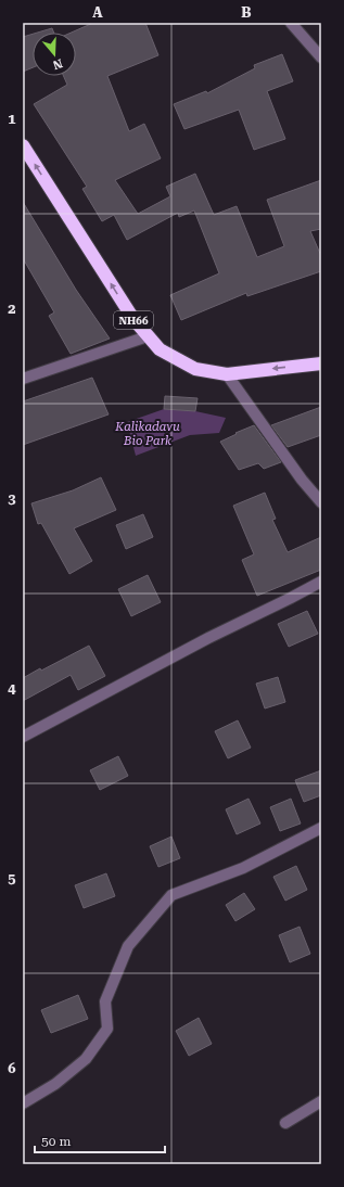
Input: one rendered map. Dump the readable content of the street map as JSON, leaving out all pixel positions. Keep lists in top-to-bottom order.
{
  "streets": {
    "highway": ["NH66"]
  },
  "parks": ["Kalikadavu Bio Park"],
  "scale_bar": "50 m",
  "north": "bottom",
  "grid": {
    "columns": ["A", "B"],
    "rows": [
      "1",
      "2",
      "3",
      "4",
      "5",
      "6"
    ]
  }
}
